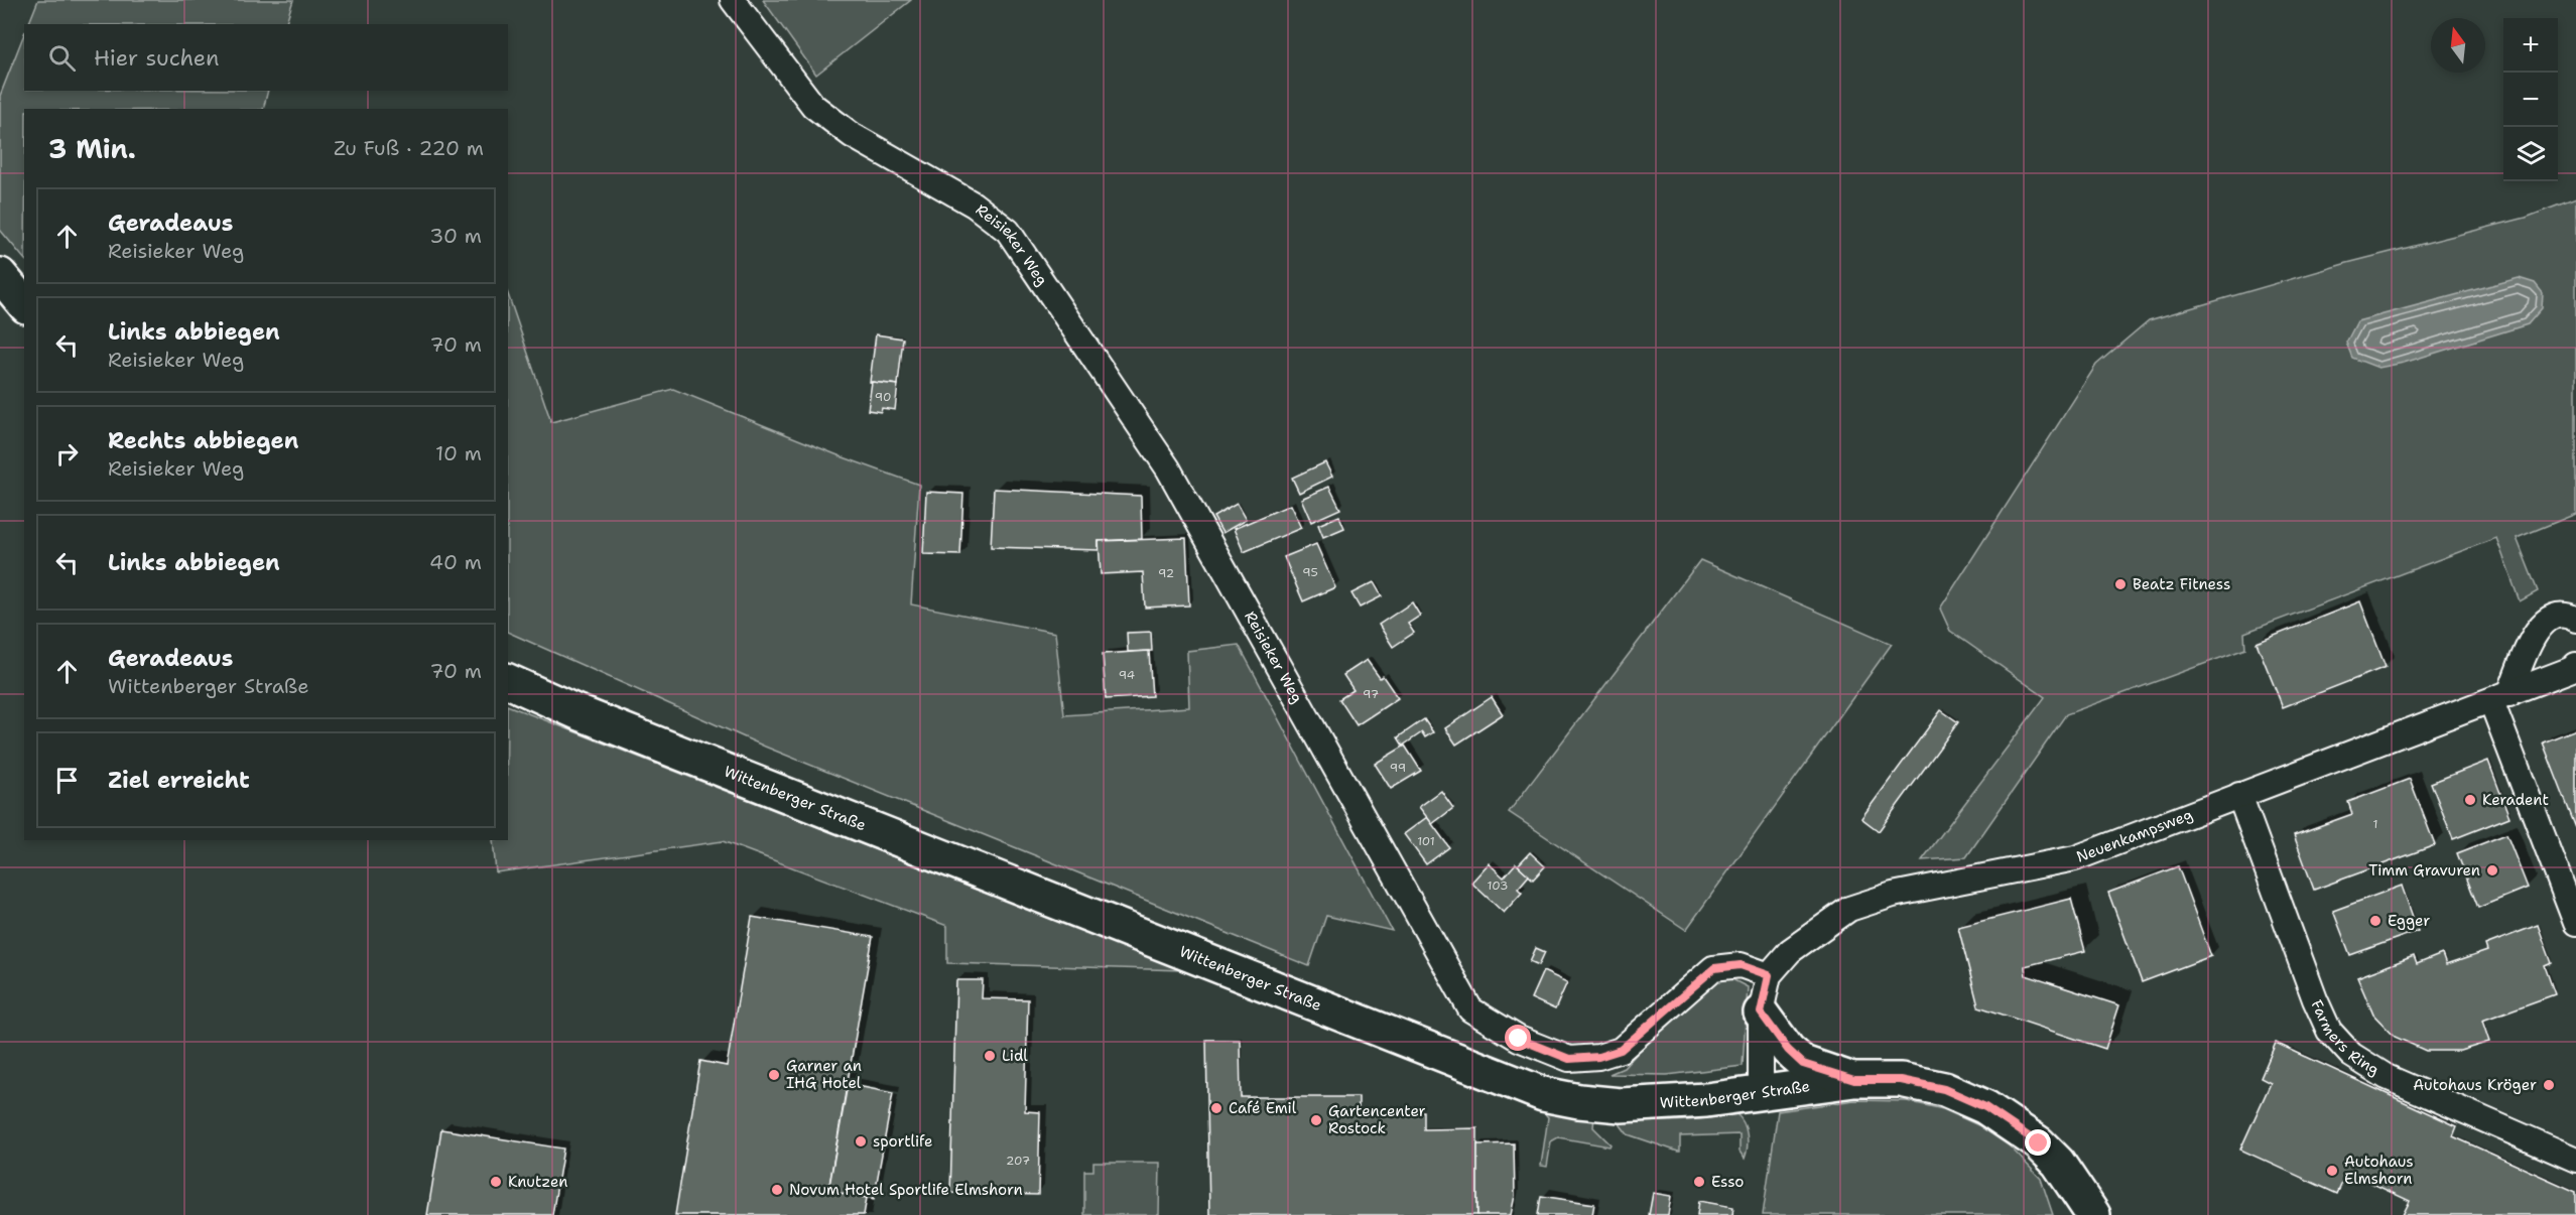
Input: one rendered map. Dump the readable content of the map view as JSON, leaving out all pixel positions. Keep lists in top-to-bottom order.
{
  "streets": {
    "main road": ["Wittenberger Straße"],
    "street": ["Reisieker Weg", "Neuenkampsweg", "Farmers Ring"]
  },
  "crossings": [
    ["Reisieker Weg", "Neuenkampsweg"],
    ["Neuenkampsweg", "Farmers Ring"]
  ],
  "places": [
    "Beatz Fitness",
    "Keradent",
    "Timm Gravuren",
    "Egger",
    "Lidl",
    "Garner an IHG Hotel",
    "Autohaus Kröger",
    "Café Emil",
    "Gartencenter Rostock",
    "sportlife",
    "Autohaus Elmshorn",
    "Knutzen",
    "Esso",
    "Novum Hotel Sportlife Elmshorn"
  ],
  "house_numbers": [
    "90",
    "95",
    "92",
    "94",
    "97",
    "99",
    "1",
    "101",
    "103",
    "207"
  ],
  "north": "top",
  "page": {
    "map_buttons": ["+", "−"],
    "search": "Hier suchen",
    "heading": ["3 Min.", "Zu Fuß · 220 m"],
    "list": [
      ["Geradeaus", "Reisieker Weg", "30 m"],
      ["Links abbiegen", "Reisieker Weg", "70 m"],
      ["Rechts abbiegen", "Reisieker Weg", "10 m"],
      ["Links abbiegen", "40 m"],
      ["Geradeaus", "Wittenberger Straße", "70 m"],
      "Ziel erreicht"
    ]
  }
}
